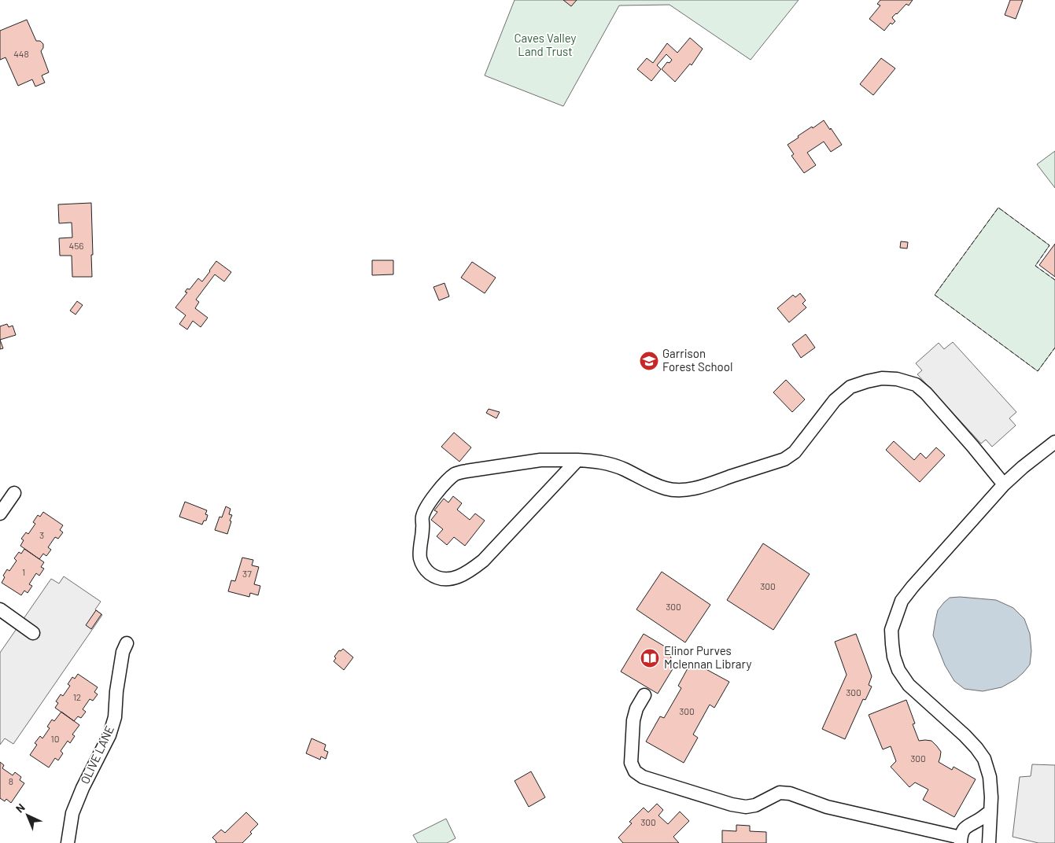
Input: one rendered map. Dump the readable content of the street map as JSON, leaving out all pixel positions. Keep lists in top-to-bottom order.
{
  "streets": {
    "street": ["OLIVE LANE"]
  },
  "parks": ["Caves Valley Land Trust"],
  "places": {
    "school or university": ["Garrison Forest School"],
    "library": ["Elinor Purves Mclennan Library"]
  },
  "house_numbers": [
    "448",
    "456",
    "3",
    "1",
    "37",
    "300",
    "300",
    "300",
    "12",
    "300",
    "10",
    "300",
    "8",
    "300"
  ],
  "north": "top left"
}
